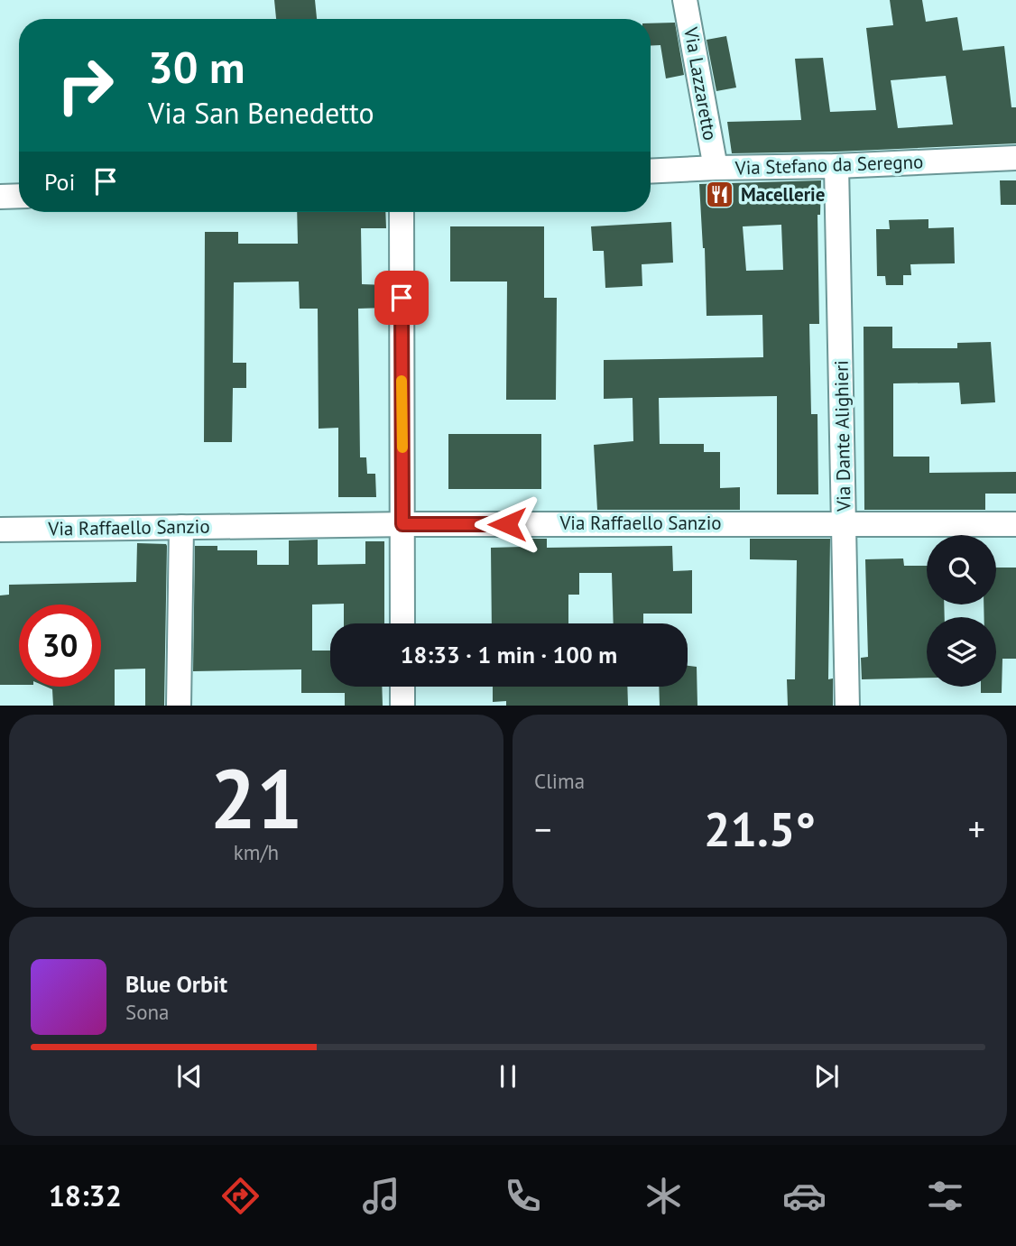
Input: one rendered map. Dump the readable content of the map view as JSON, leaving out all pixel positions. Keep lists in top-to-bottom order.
{
  "streets": {
    "street": [
      "Via Lazzaretto",
      "Via Stefano da Seregno",
      "Via Dante Alighieri",
      "Via Raffaello Sanzio"
    ]
  },
  "crossings": [
    ["Via Lazzaretto", "Via Stefano da Seregno"],
    ["Via Stefano da Seregno", "Via Dante Alighieri"],
    ["Via Dante Alighieri", "Via Raffaello Sanzio"]
  ],
  "places": {
    "restaurant": ["Macellerie"]
  },
  "page": {
    "turn": ["30 m", "Via San Benedetto"],
    "then": "Poi",
    "limit": "30",
    "trip": "18:33 · 1 min · 100 m",
    "tile": [
      ["21", "km/h"],
      "Clima"
    ],
    "heat": ["−", "21.5°", "+"],
    "song": ["Blue Orbit", "Sona"],
    "tabs": "18:32"
  }
}
